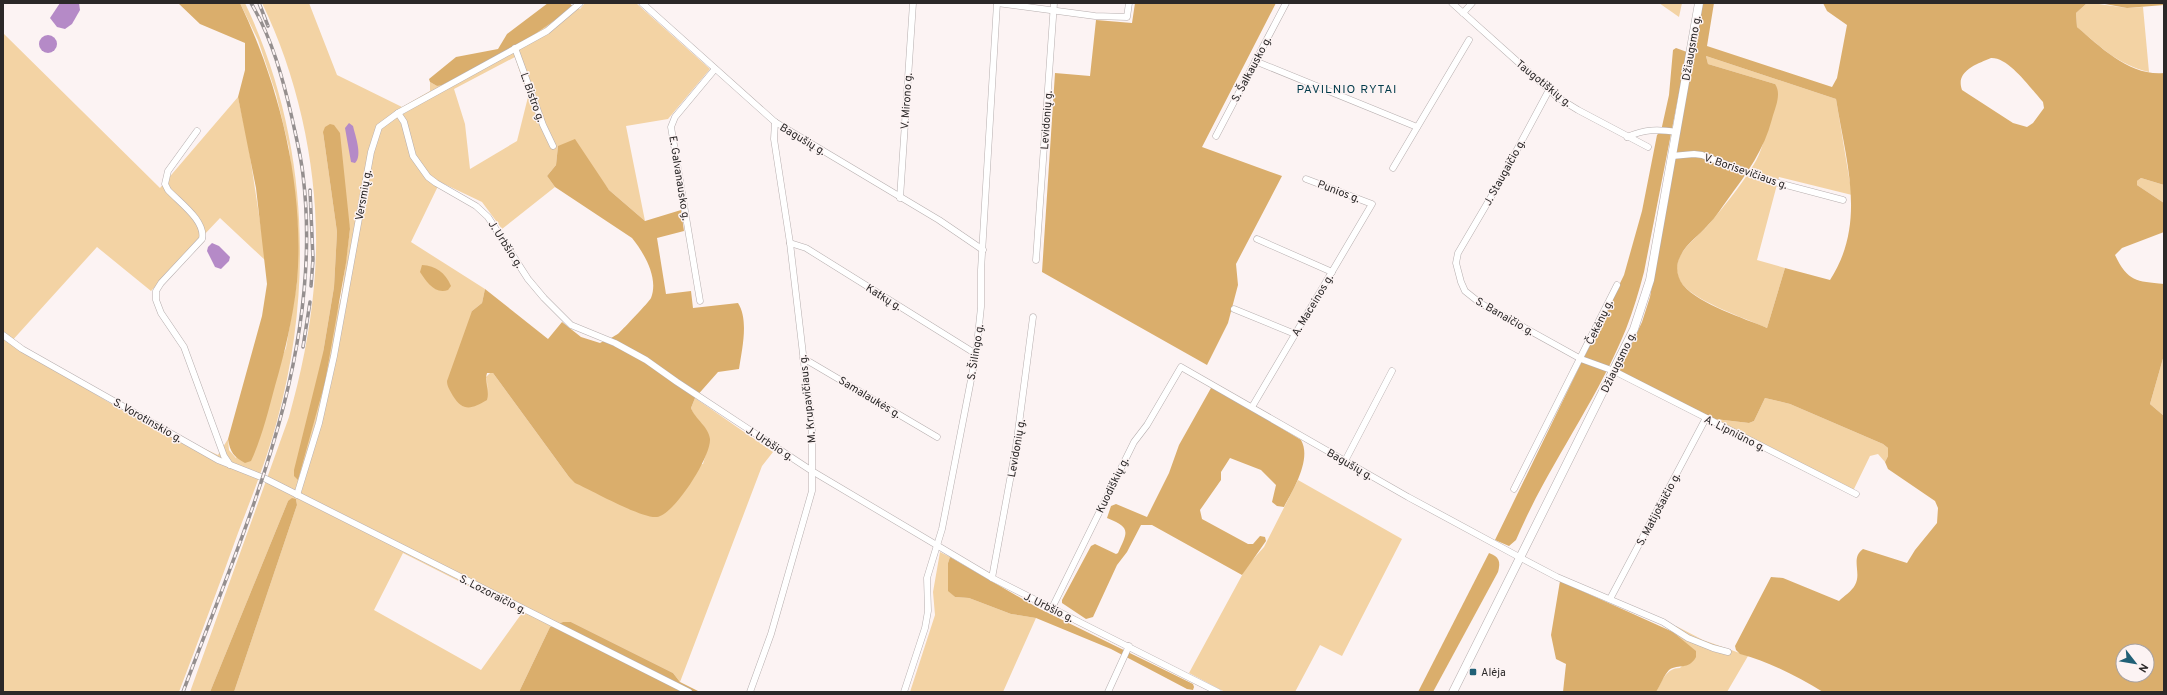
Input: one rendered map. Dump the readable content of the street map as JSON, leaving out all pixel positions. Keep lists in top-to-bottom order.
{
  "streets": {
    "street": [
      "Džiaugsmo g.",
      "S. Šalkausko g.",
      "Taugotiškių g.",
      "L. Bistro g.",
      "V. Mirono g.",
      "Levidonių g.",
      "Bagušių g.",
      "V. Borisevičiaus g.",
      "J. Staugaičio g.",
      "E. Galvanausko g.",
      "Punios g.",
      "Versmių g.",
      "J. Urbšio g.",
      "Katkų g.",
      "A. Maceinos g.",
      "S. Banaičio g.",
      "Čekėnų g.",
      "S. Šilingo g.",
      "Samalaukės g.",
      "M. Krupavičiaus g.",
      "S. Vorotinskio g.",
      "A. Lipniūno g.",
      "Kuodiškių g.",
      "S. Matijošaičio g.",
      "S. Lozoraičio g."
    ]
  },
  "crossings": [
    ["Džiaugsmo g.", "Bagušių g."],
    ["Džiaugsmo g.", "V. Borisevičiaus g."],
    ["Džiaugsmo g.", "S. Banaičio g."],
    ["Džiaugsmo g.", "A. Lipniūno g."],
    ["Taugotiškių g.", "J. Staugaičio g."],
    ["L. Bistro g.", "Versmių g."],
    ["V. Mirono g.", "Bagušių g."],
    ["Levidonių g.", "J. Urbšio g."],
    ["Bagušių g.", "E. Galvanausko g."],
    ["Bagušių g.", "A. Maceinos g."],
    ["Bagušių g.", "S. Šilingo g."],
    ["Bagušių g.", "M. Krupavičiaus g."],
    ["Bagušių g.", "Kuodiškių g."],
    ["Bagušių g.", "S. Matijošaičio g."],
    ["J. Staugaičio g.", "S. Banaičio g."],
    ["Punios g.", "A. Maceinos g."],
    ["Versmių g.", "J. Urbšio g."],
    ["Versmių g.", "S. Vorotinskio g."],
    ["Versmių g.", "S. Lozoraičio g."],
    ["J. Urbšio g.", "S. Šilingo g."],
    ["J. Urbšio g.", "M. Krupavičiaus g."],
    ["J. Urbšio g.", "Kuodiškių g."],
    ["Katkų g.", "S. Šilingo g."],
    ["Katkų g.", "M. Krupavičiaus g."],
    ["S. Banaičio g.", "Čekėnų g."],
    ["S. Banaičio g.", "A. Lipniūno g."],
    ["Samalaukės g.", "M. Krupavičiaus g."],
    ["S. Vorotinskio g.", "S. Lozoraičio g."],
    ["A. Lipniūno g.", "S. Matijošaičio g."]
  ],
  "districts": ["PAVILNIO RYTAI"],
  "places": {
    "transit": ["Alėja"]
  },
  "north": "bottom right"
}
